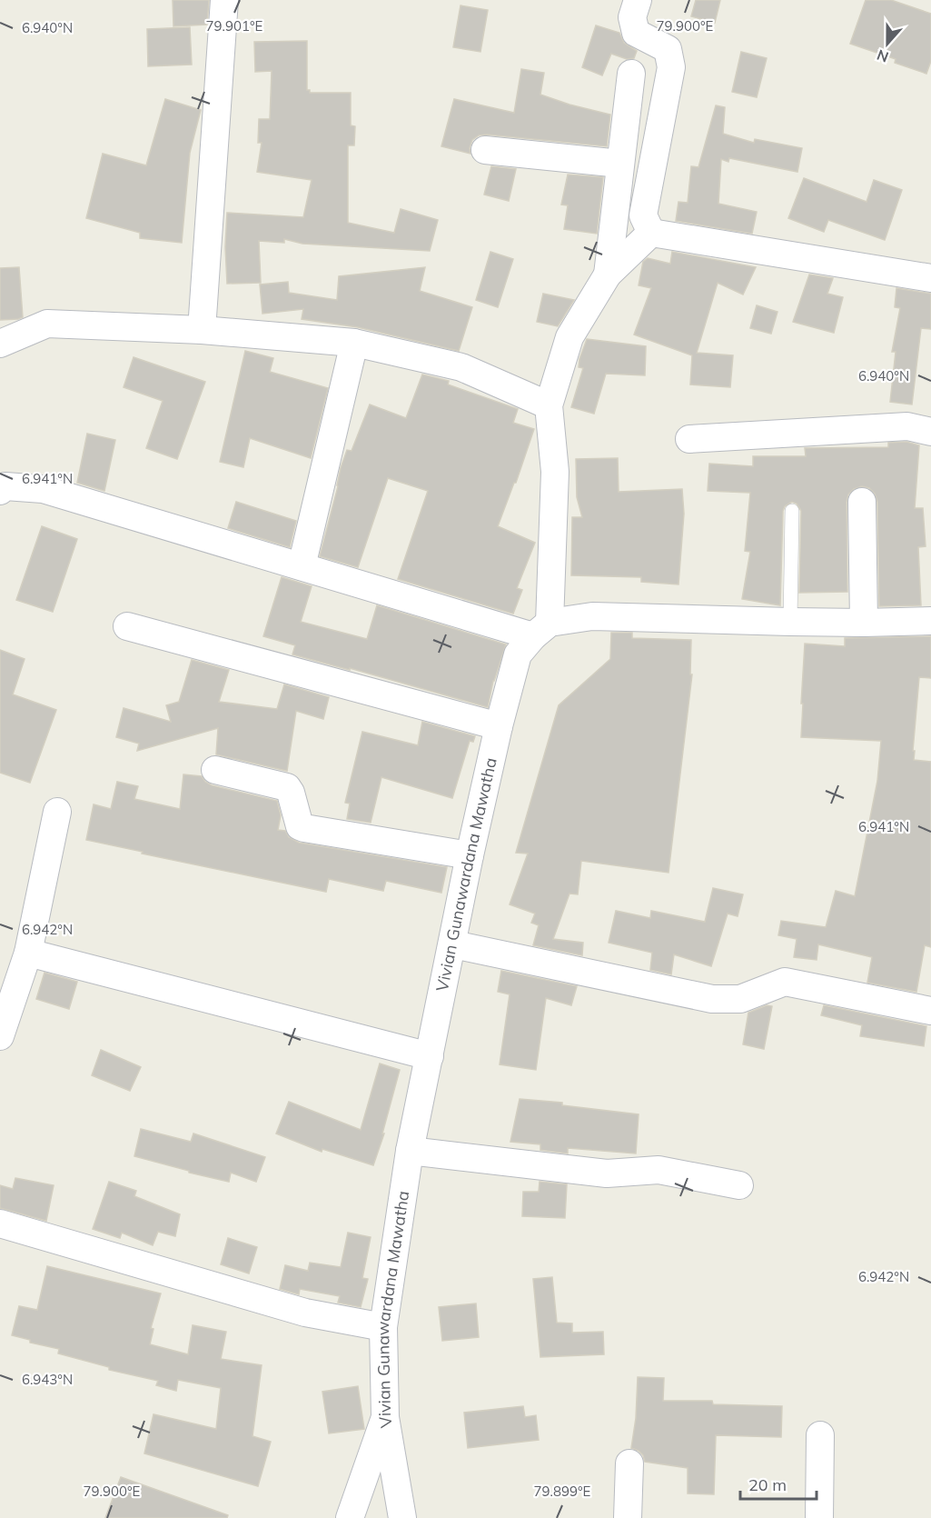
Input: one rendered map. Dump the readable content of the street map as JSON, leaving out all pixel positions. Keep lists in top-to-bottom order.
{
  "streets": {
    "street": ["Vivian Gunawardana Mawatha"]
  },
  "scale_bar": "20 m",
  "north": "bottom",
  "coordinates": [
    "79.900°E",
    "79.901°E",
    "6.940°N",
    "6.941°N",
    "6.942°N",
    "6.943°N",
    "79.899°E"
  ]
}
